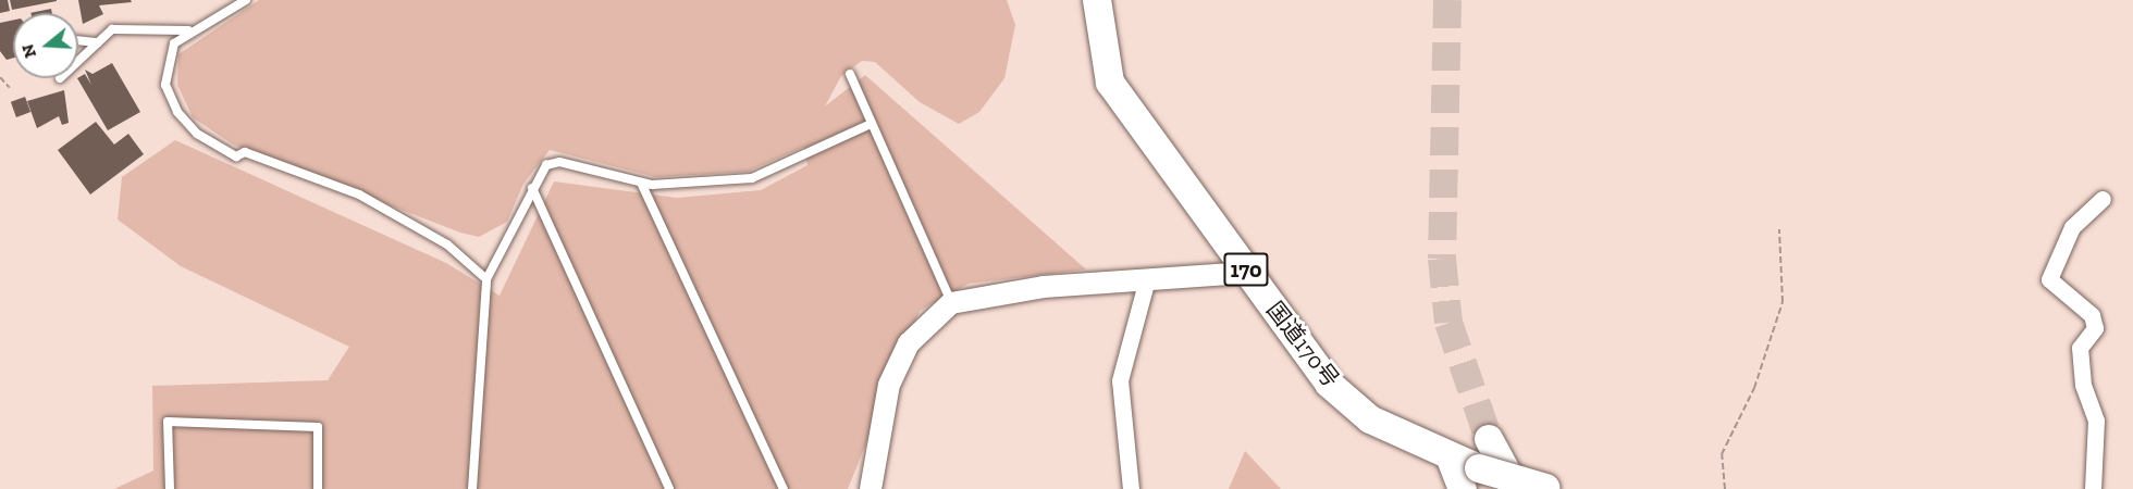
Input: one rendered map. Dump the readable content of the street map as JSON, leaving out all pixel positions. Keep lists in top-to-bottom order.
{
  "streets": {
    "highway": ["170", "国道170号"]
  },
  "north": "left"
}
